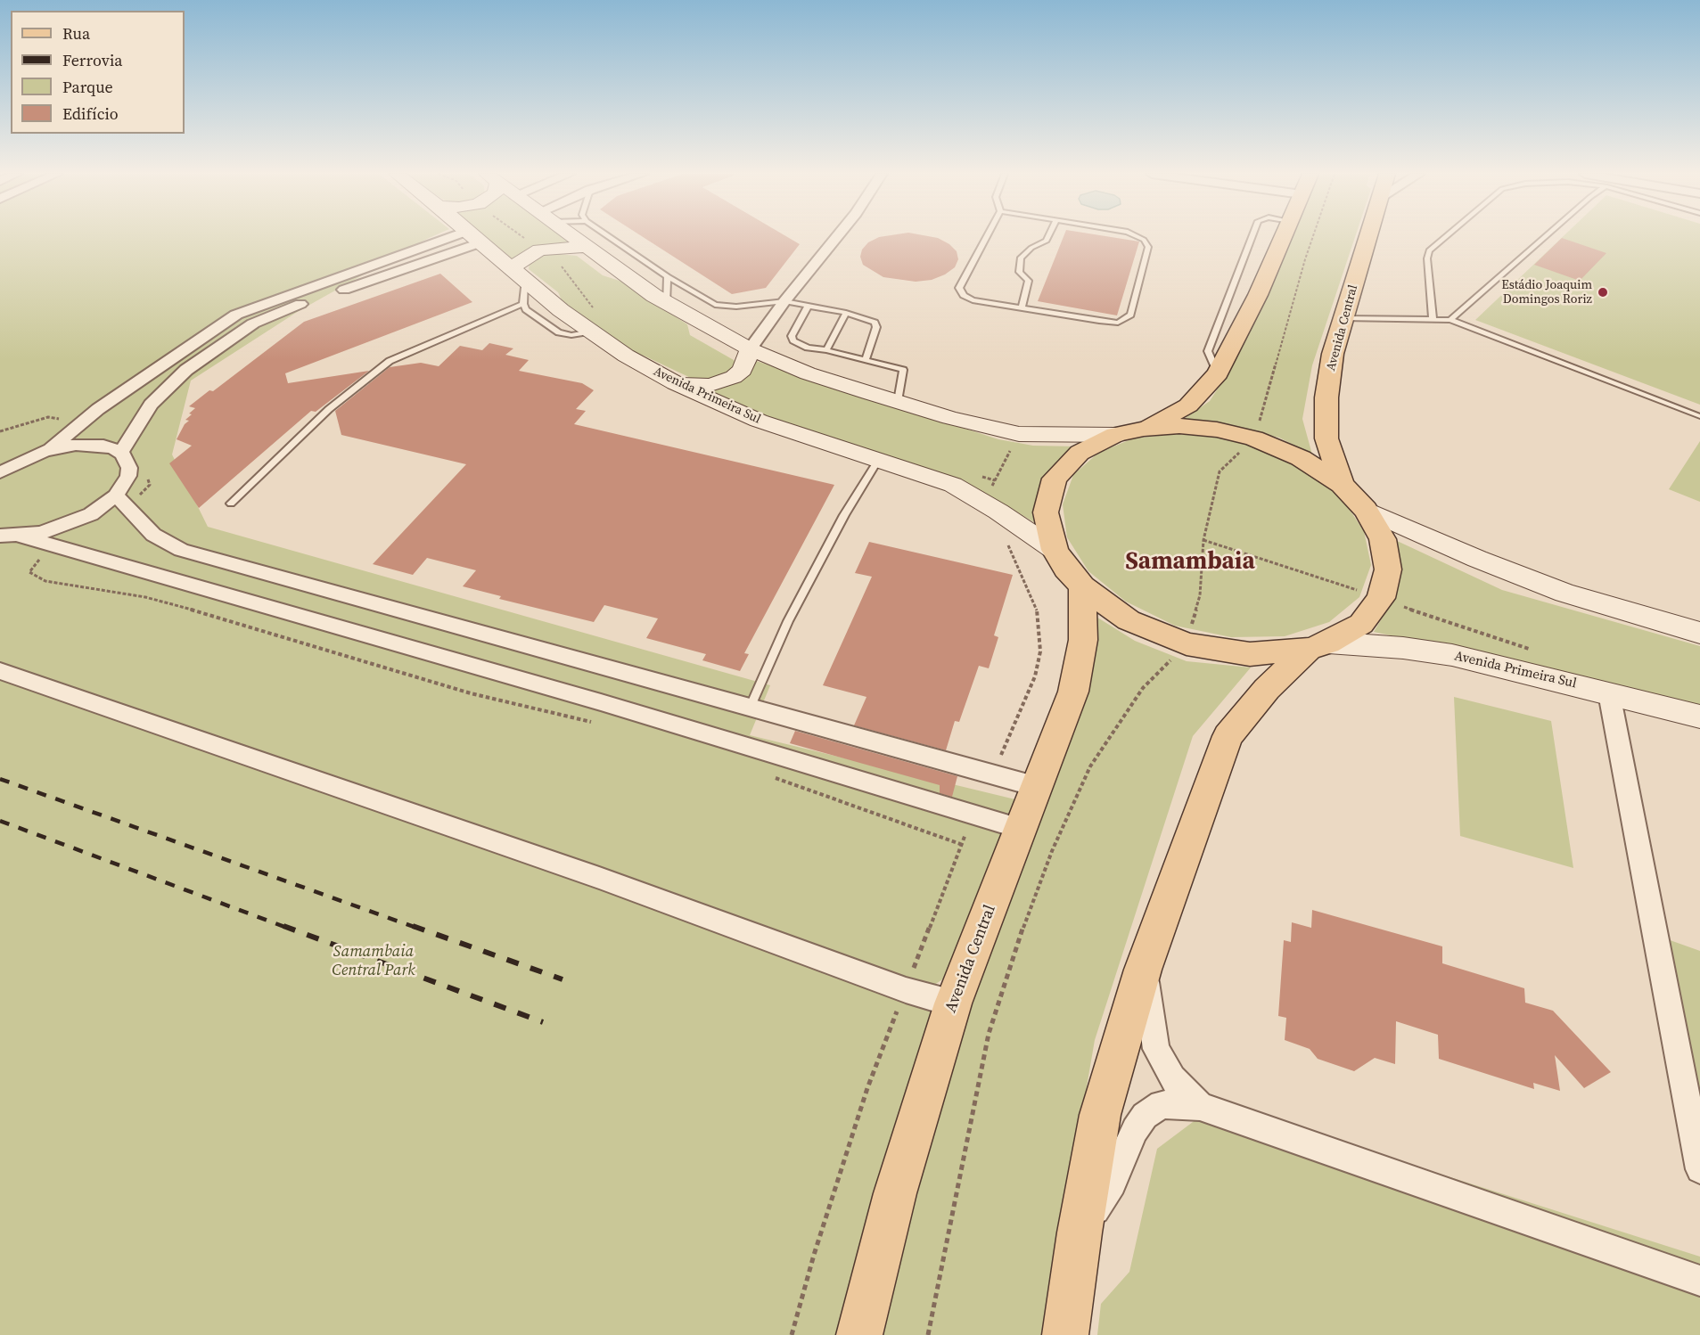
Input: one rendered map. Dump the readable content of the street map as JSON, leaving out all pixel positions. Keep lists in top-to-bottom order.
{
  "streets": {
    "main road": ["Avenida Central", "Avenida Primeira Sul"]
  },
  "districts": ["Samambaia"],
  "parks": ["Samambaia Central Park"],
  "places": ["Estádio Joaquim Domingos Roriz"],
  "legend": [
    "Rua",
    "Ferrovia",
    "Parque",
    "Edifício"
  ]
}
